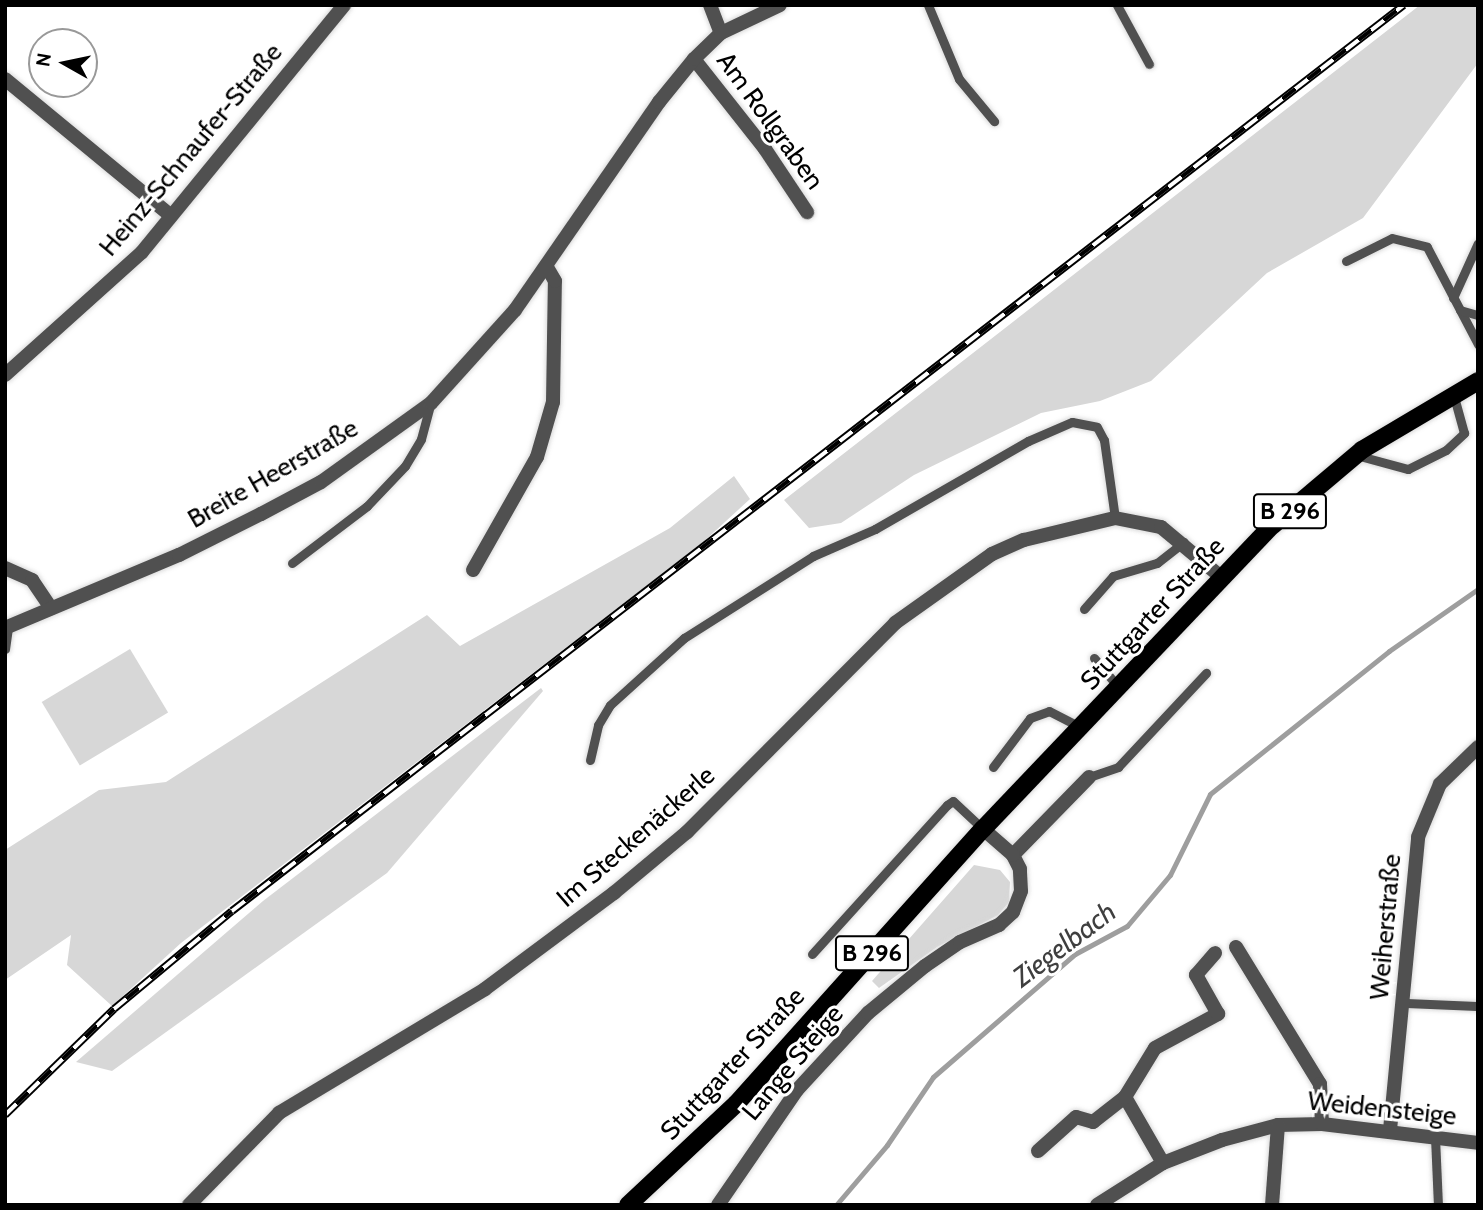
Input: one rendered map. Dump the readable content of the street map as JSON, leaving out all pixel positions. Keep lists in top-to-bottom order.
{
  "streets": {
    "main road": ["B 296", "Stuttgarter Straße"],
    "street": [
      "Am Rollgraben",
      "Heinz-Schnaufer-Straße",
      "Breite Heerstraße",
      "Im Steckenäckerle",
      "Weiherstraße",
      "Lange Steige",
      "Weidensteige"
    ]
  },
  "crossings": [
    ["Am Rollgraben", "Breite Heerstraße"],
    ["Stuttgarter Straße", "Im Steckenäckerle"],
    ["Weiherstraße", "Weidensteige"]
  ],
  "water": ["Ziegelbach"],
  "north": "left"
}
